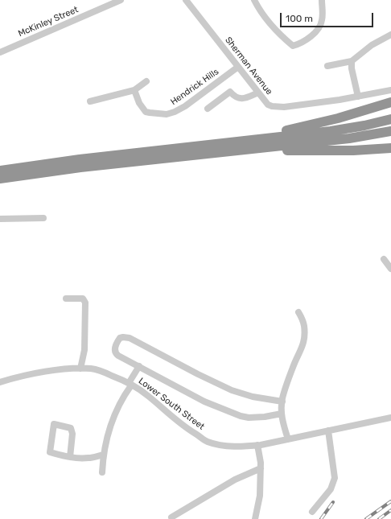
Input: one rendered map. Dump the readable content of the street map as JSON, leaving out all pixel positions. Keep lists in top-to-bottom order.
{
  "streets": {
    "street": [
      "McKinley Street",
      "Sherman Avenue",
      "Hendrick Hills",
      "Lower South Street"
    ]
  },
  "crossings": [
    ["Sherman Avenue", "Hendrick Hills"]
  ],
  "scale_bar": "100 m"
}
